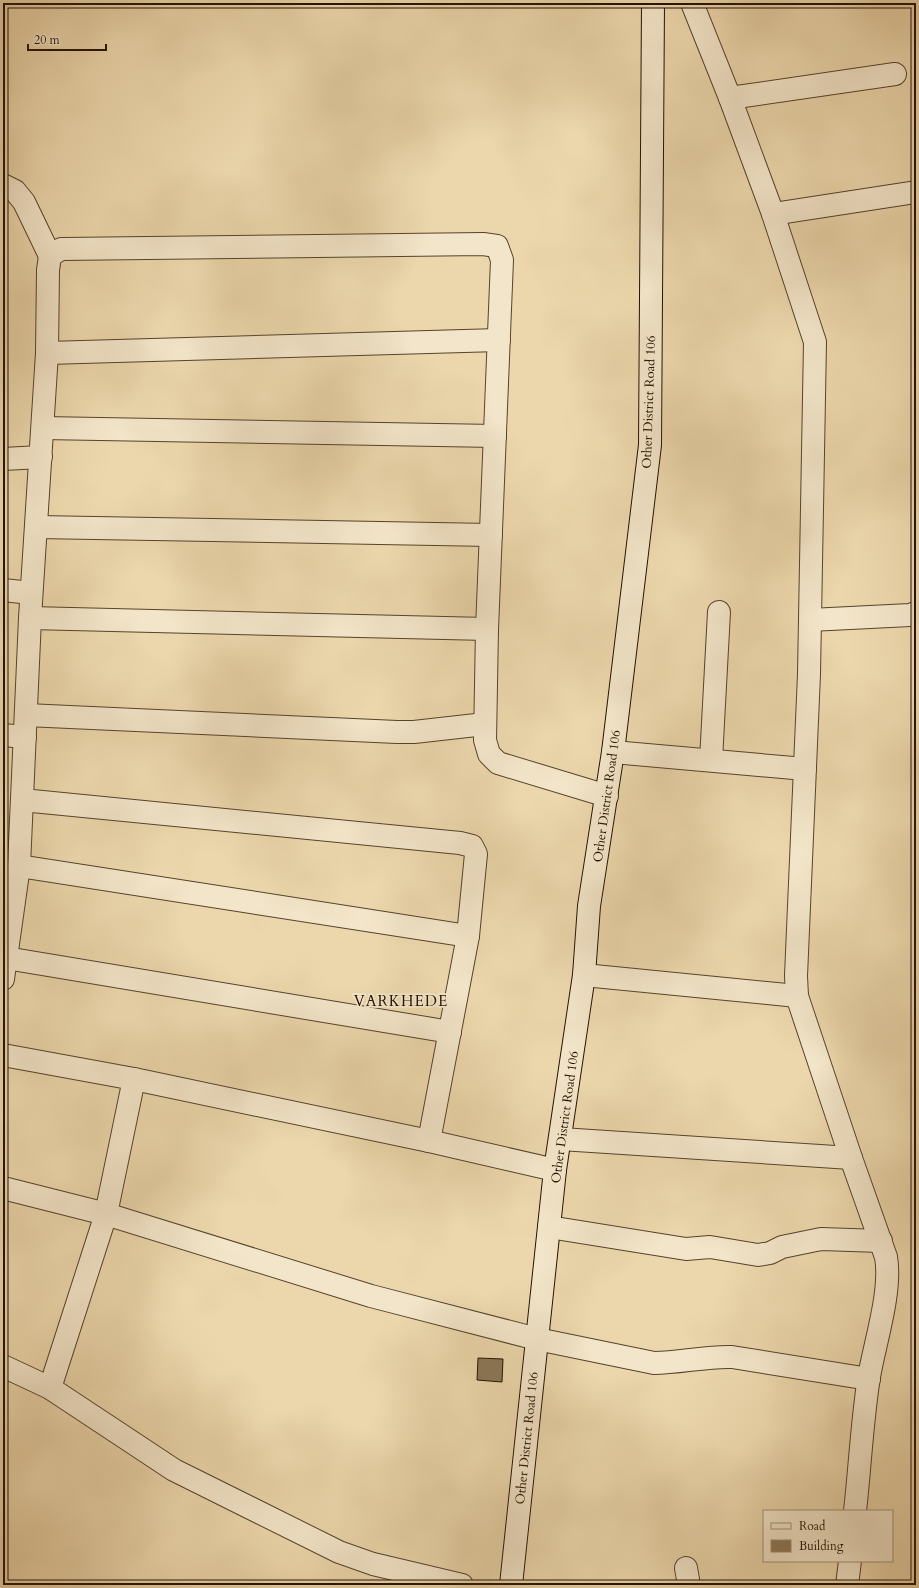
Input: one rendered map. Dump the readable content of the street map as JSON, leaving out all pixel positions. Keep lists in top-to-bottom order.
{
  "streets": {
    "street": ["Other District Road 106"]
  },
  "districts": ["VARKHEDE"],
  "legend": ["Road", "Building"],
  "scale_bar": "20 m"
}
